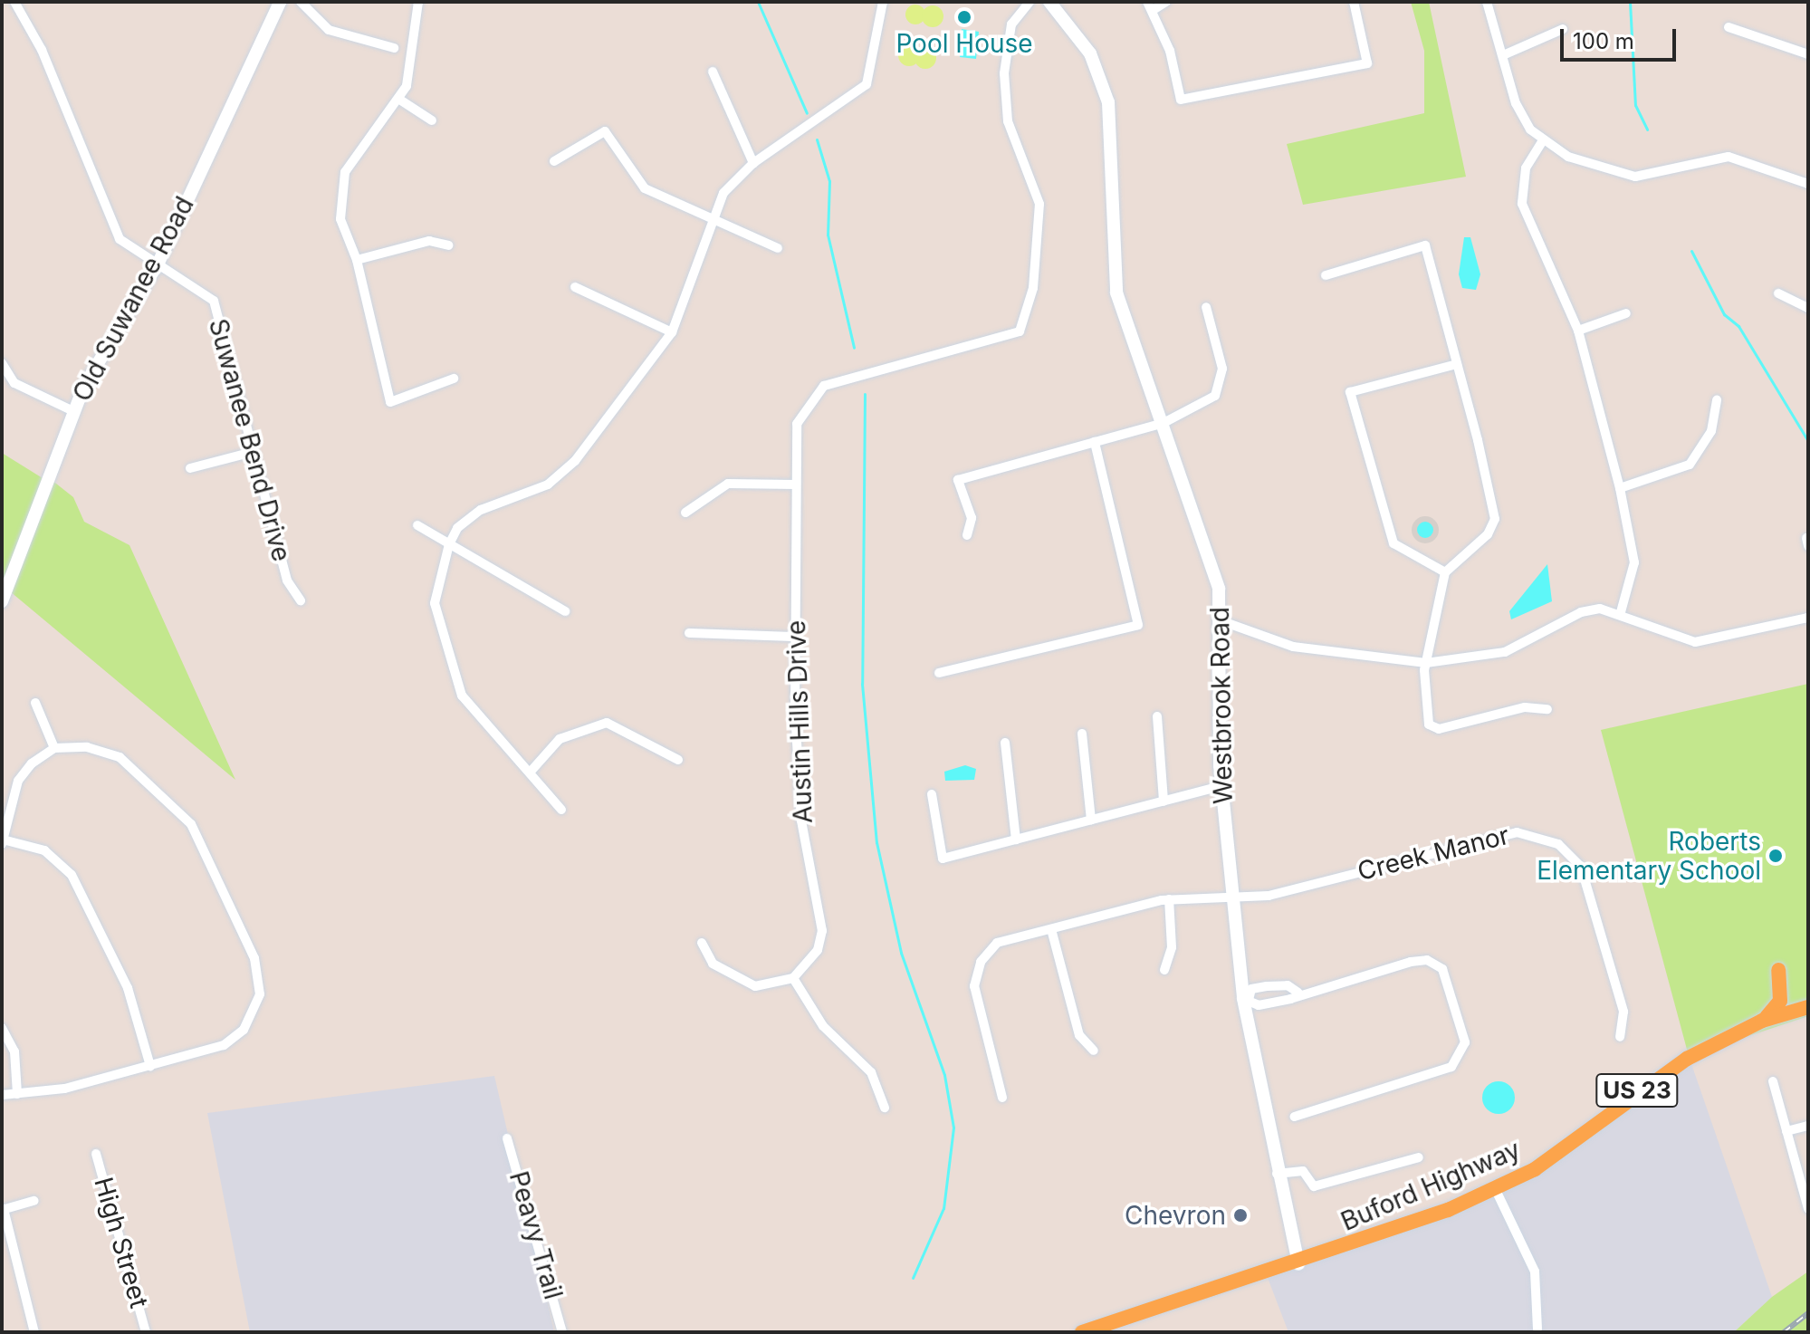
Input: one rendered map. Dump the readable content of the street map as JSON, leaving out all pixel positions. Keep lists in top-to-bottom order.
{
  "streets": {
    "main road": ["US 23", "Buford Highway"],
    "street": [
      "Old Suwanee Road",
      "Suwanee Bend Drive",
      "Westbrook Road",
      "Austin Hills Drive",
      "Creek Manor",
      "Peavy Trail",
      "High Street"
    ]
  },
  "crossings": [
    ["Old Suwanee Road", "Suwanee Bend Drive"],
    ["Westbrook Road", "Creek Manor"],
    ["Westbrook Road", "Buford Highway"]
  ],
  "places": ["Pool House", "Roberts Elementary School", "Chevron"],
  "scale_bar": "100 m"
}
